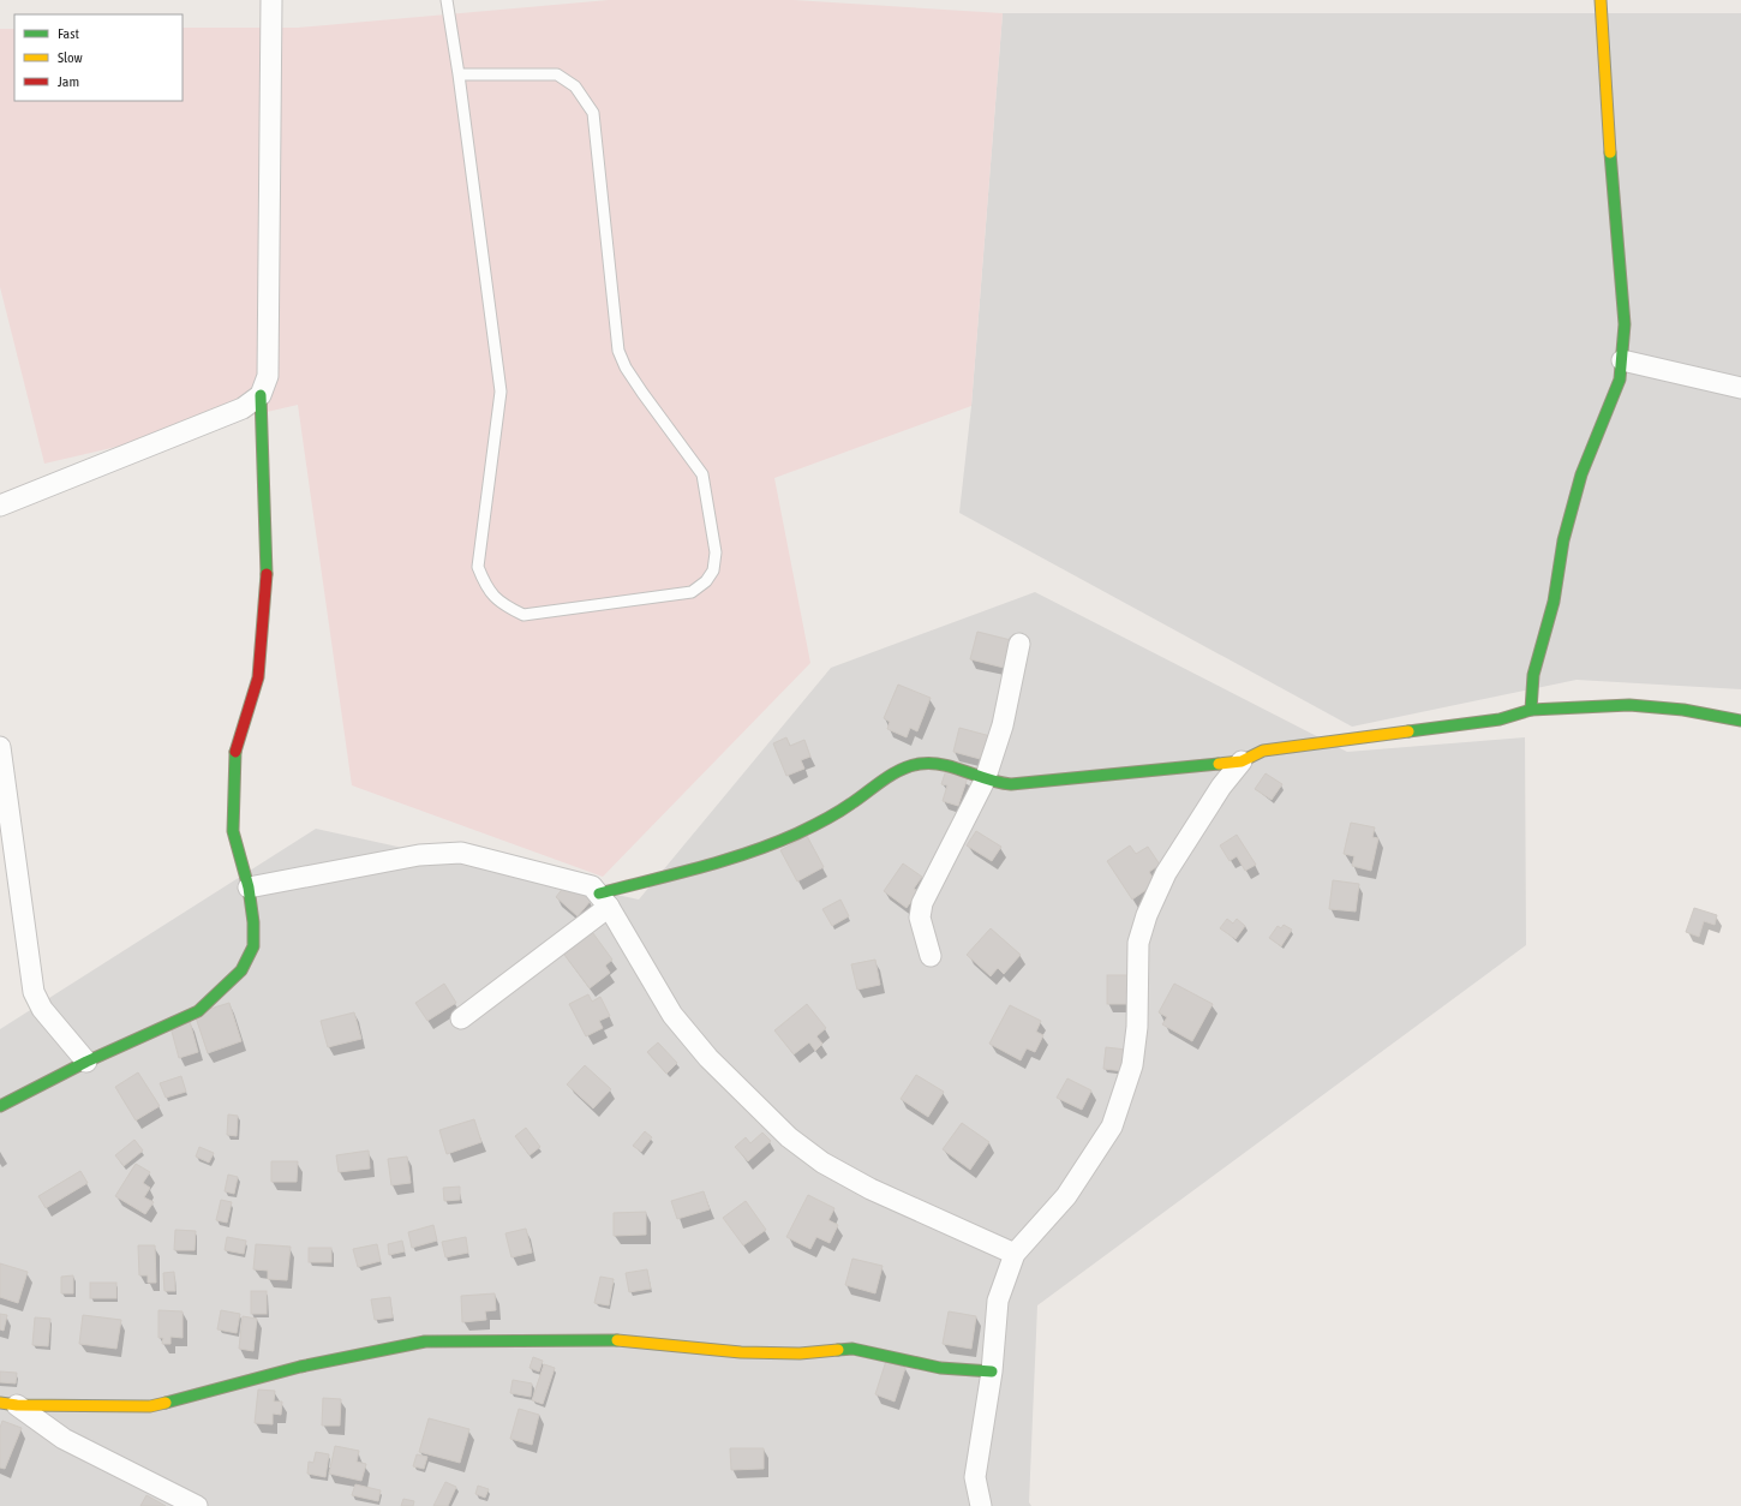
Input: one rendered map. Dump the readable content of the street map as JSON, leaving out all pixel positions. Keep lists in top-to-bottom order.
{
  "legend": ["Fast", "Slow", "Jam"]
}
